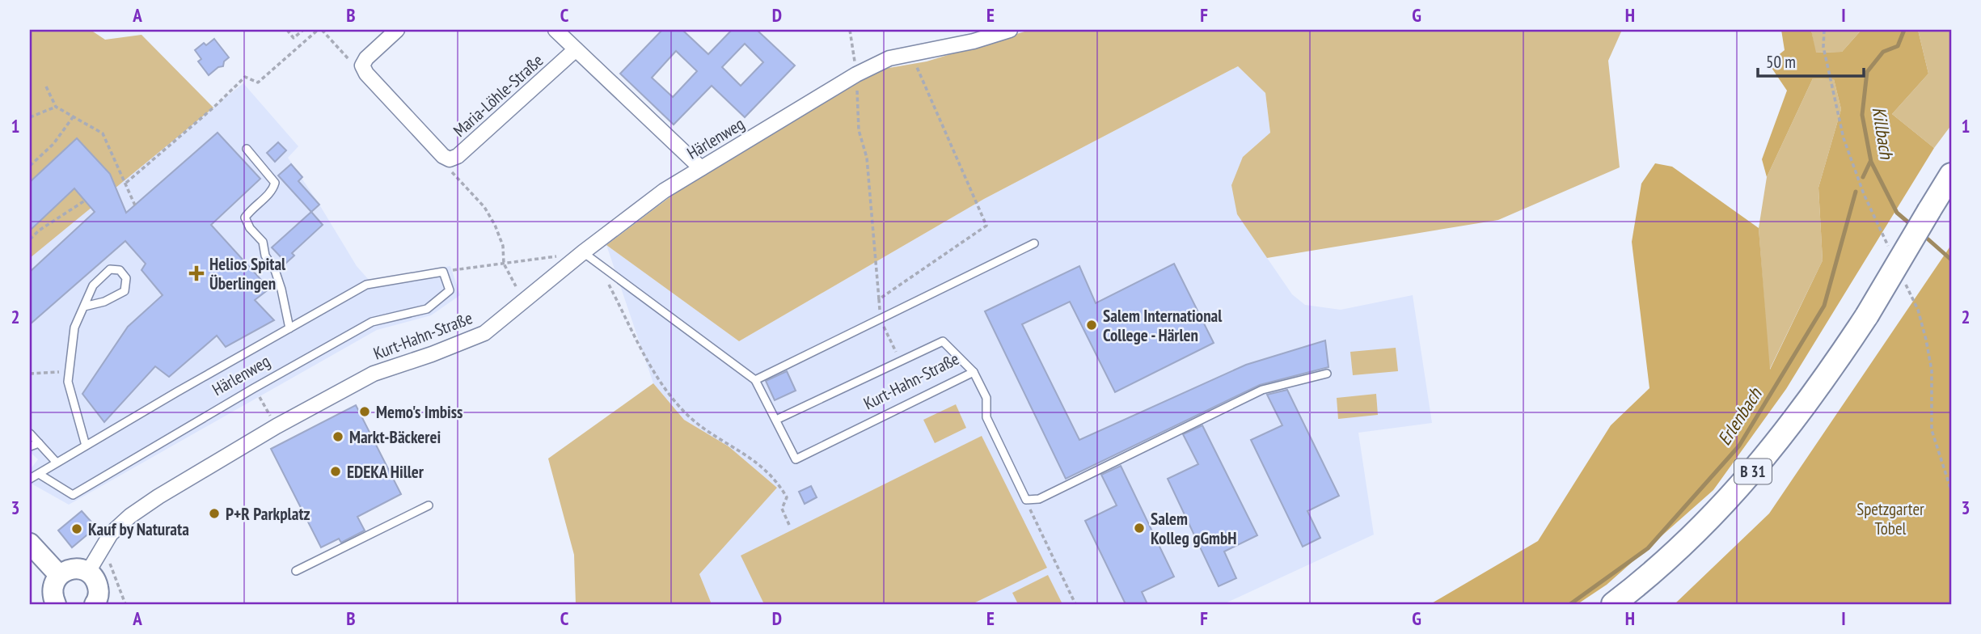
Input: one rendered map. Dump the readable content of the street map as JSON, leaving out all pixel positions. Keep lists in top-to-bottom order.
{
  "streets": {
    "main road": ["B 31"],
    "street": ["Maria-Löhle-Straße", "Härlenweg", "Kurt-Hahn-Straße"]
  },
  "crossings": [
    ["Härlenweg", "Kurt-Hahn-Straße"]
  ],
  "water": ["Killbach", "Erlenbach"],
  "parks": ["Spetzgarter Tobel"],
  "places": {
    "health": ["Helios Spital Überlingen"],
    "other": [
      "Salem International College - Härlen",
      "Memo's Imbiss",
      "Markt-Bäckerei",
      "EDEKA Hiller",
      "P+R Parkplatz",
      "Salem Kolleg gGmbH",
      "Kauf by Naturata"
    ]
  },
  "scale_bar": "50 m",
  "grid": {
    "columns": [
      "A",
      "B",
      "C",
      "D",
      "E",
      "F",
      "G",
      "H",
      "I"
    ],
    "rows": ["1", "2", "3"]
  }
}
